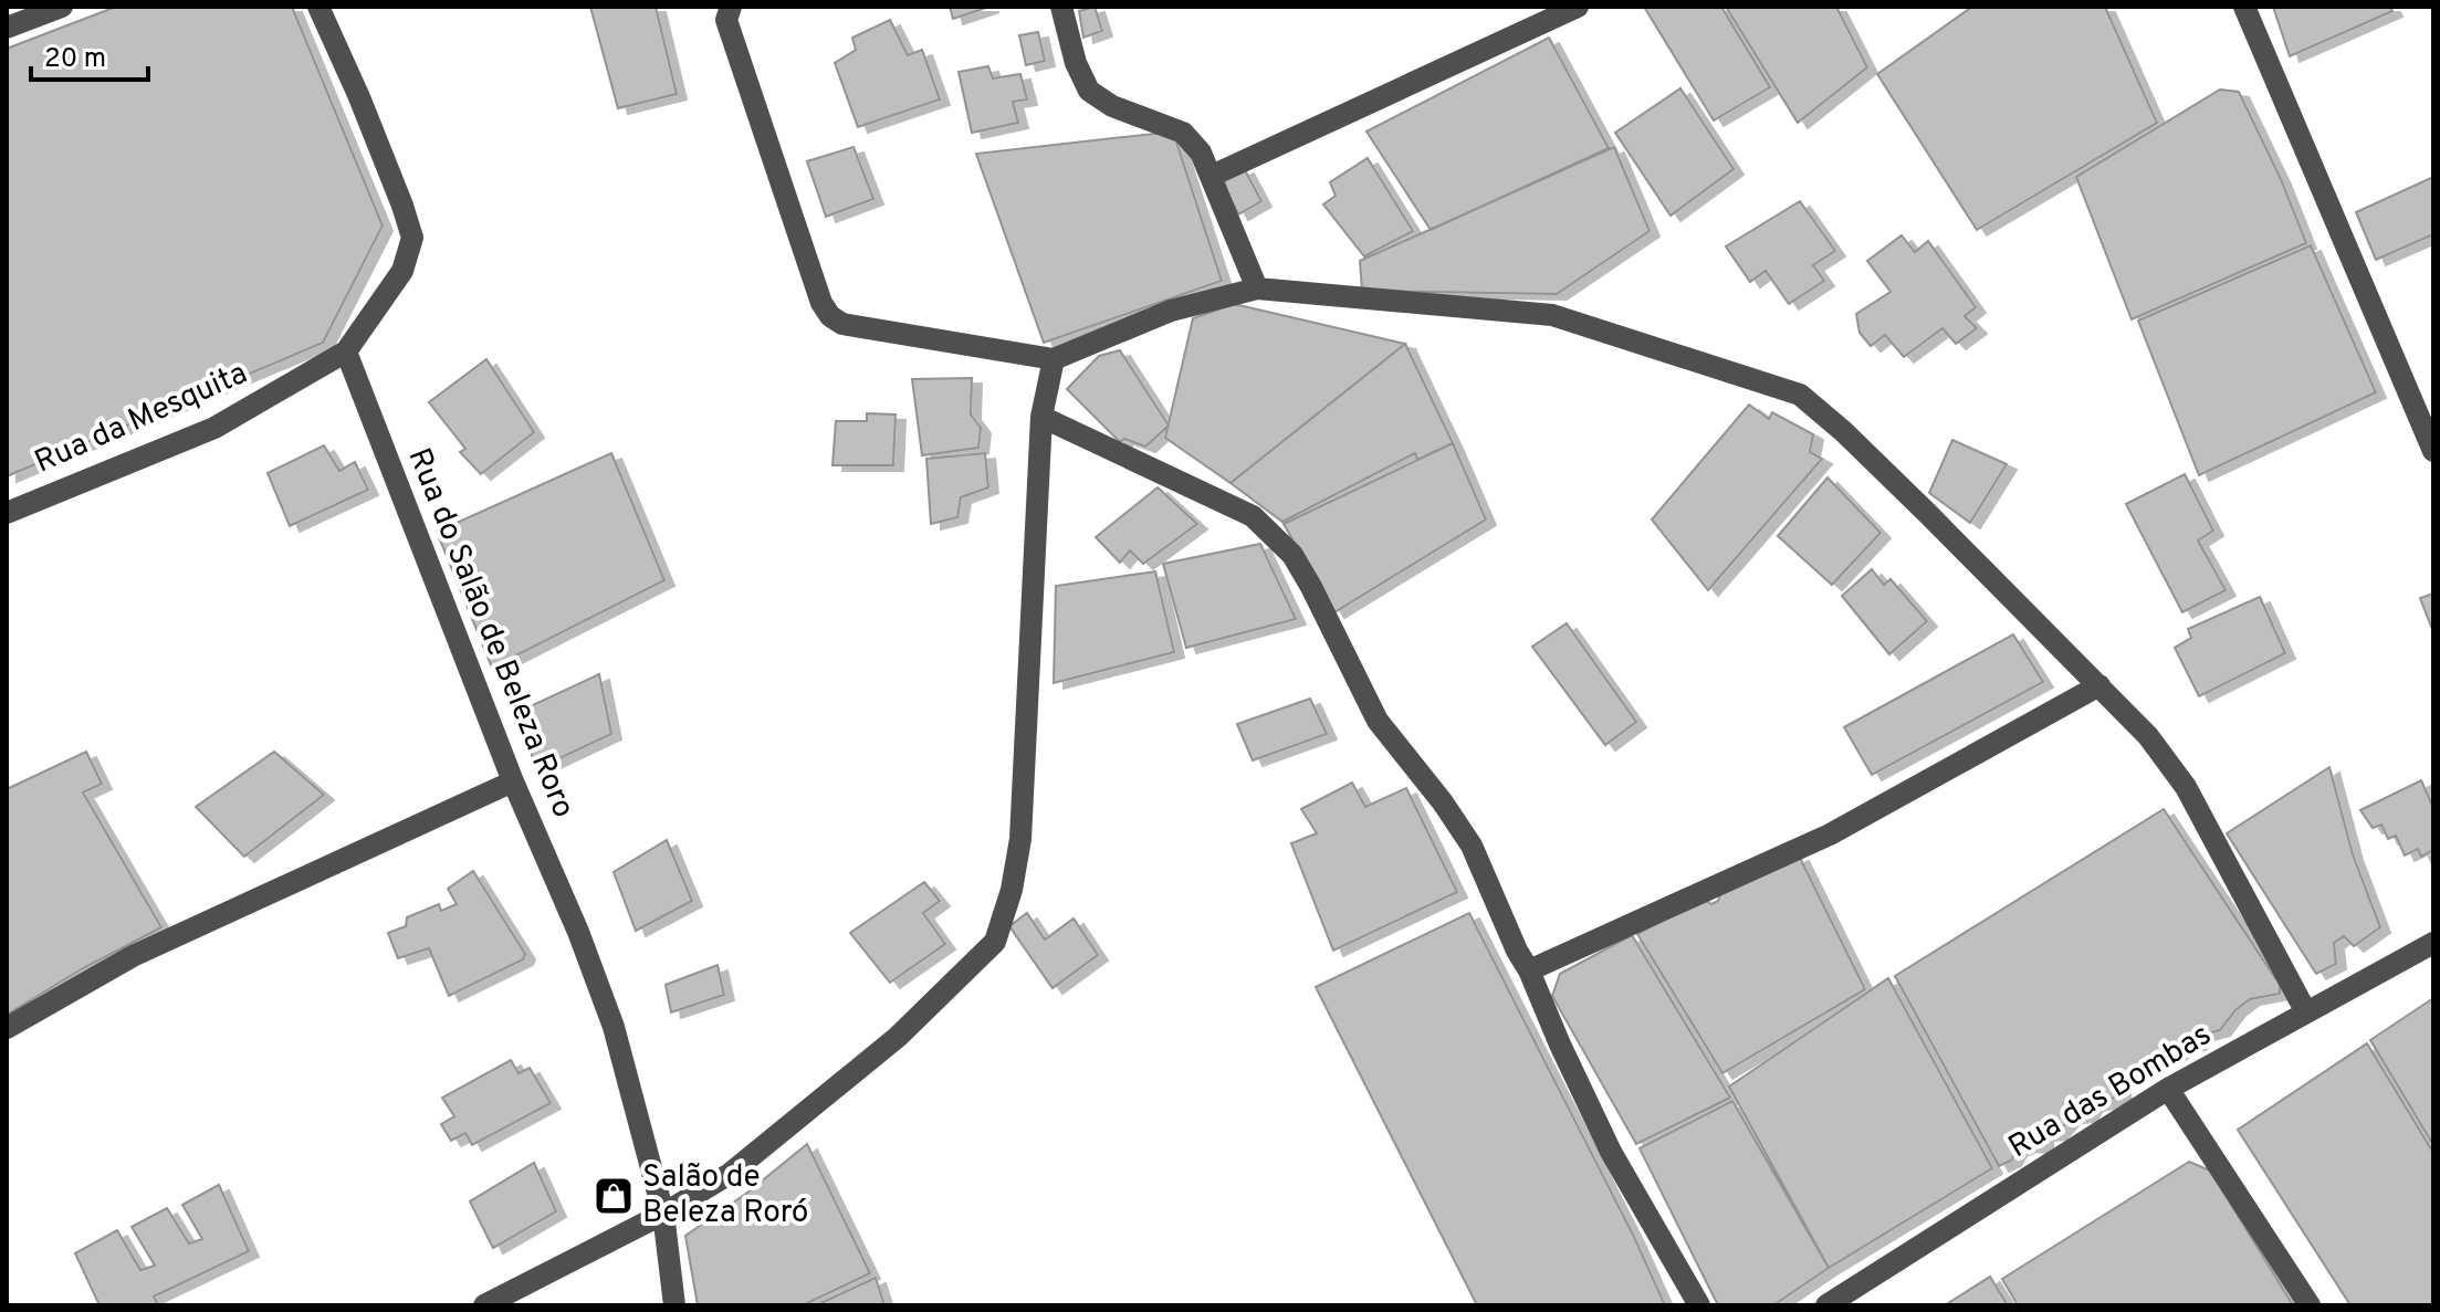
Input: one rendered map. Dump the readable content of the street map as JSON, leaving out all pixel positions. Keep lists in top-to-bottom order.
{
  "streets": {
    "street": ["Rua da Mesquita", "Rua do Salão de Beleza Roro", "Rua das Bombas"]
  },
  "crossings": [
    ["Rua da Mesquita", "Rua do Salão de Beleza Roro"]
  ],
  "places": {
    "shop": ["Salão de Beleza Roró"]
  },
  "scale_bar": "20 m"
}
